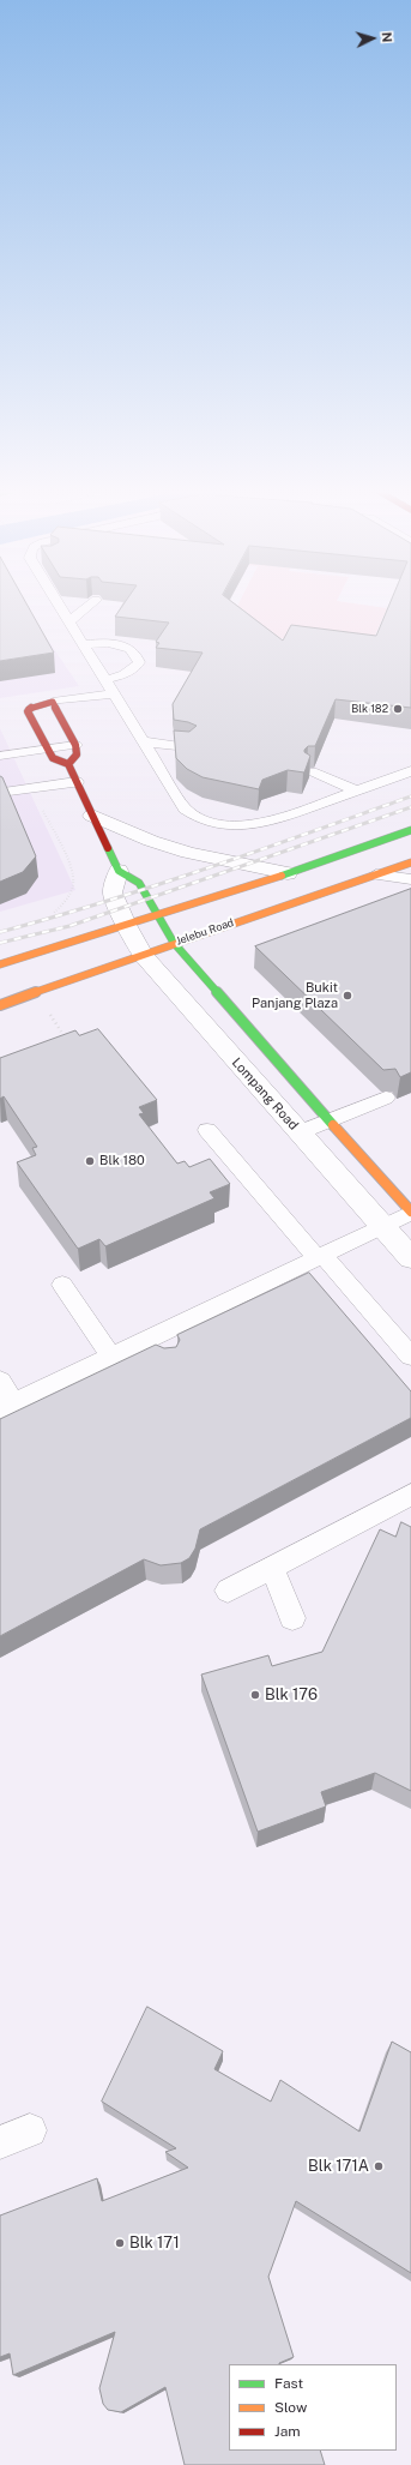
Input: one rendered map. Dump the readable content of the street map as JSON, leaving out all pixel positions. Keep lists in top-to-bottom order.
{
  "streets": {
    "main road": ["Jelebu Road"],
    "street": ["Lompang Road"]
  },
  "crossings": [
    ["Jelebu Road", "Lompang Road"]
  ],
  "places": [
    "Blk 182",
    "Bukit Panjang Plaza",
    "Blk 180",
    "Blk 176",
    "Blk 171A",
    "Blk 171"
  ],
  "legend": ["Fast", "Slow", "Jam"],
  "north": "right"
}
